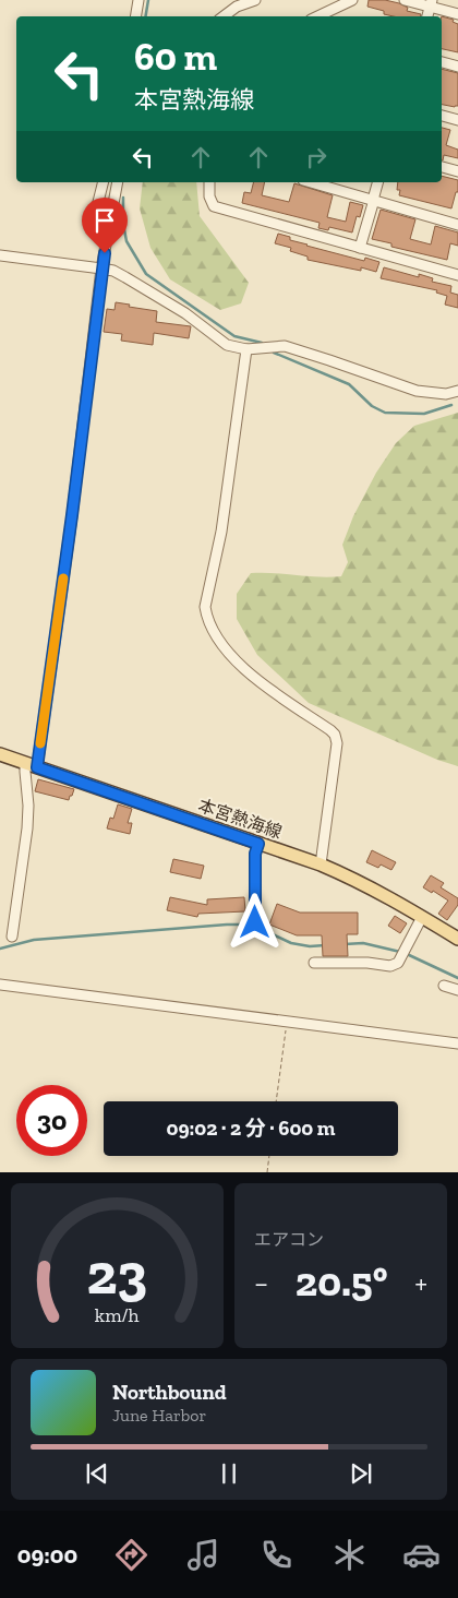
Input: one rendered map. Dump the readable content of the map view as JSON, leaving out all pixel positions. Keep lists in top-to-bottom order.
{
  "streets": {
    "main road": ["本宮熱海線"]
  },
  "page": {
    "turn": ["60 m", "本宮熱海線"],
    "limit": "30",
    "trip": "09:02 · 2 分 · 600 m",
    "tile": "エアコン",
    "heat": ["−", "20.5°", "+"],
    "song": ["Northbound", "June Harbor"],
    "tabs": "09:00",
    "gauge": ["23", "km/h"]
  }
}
